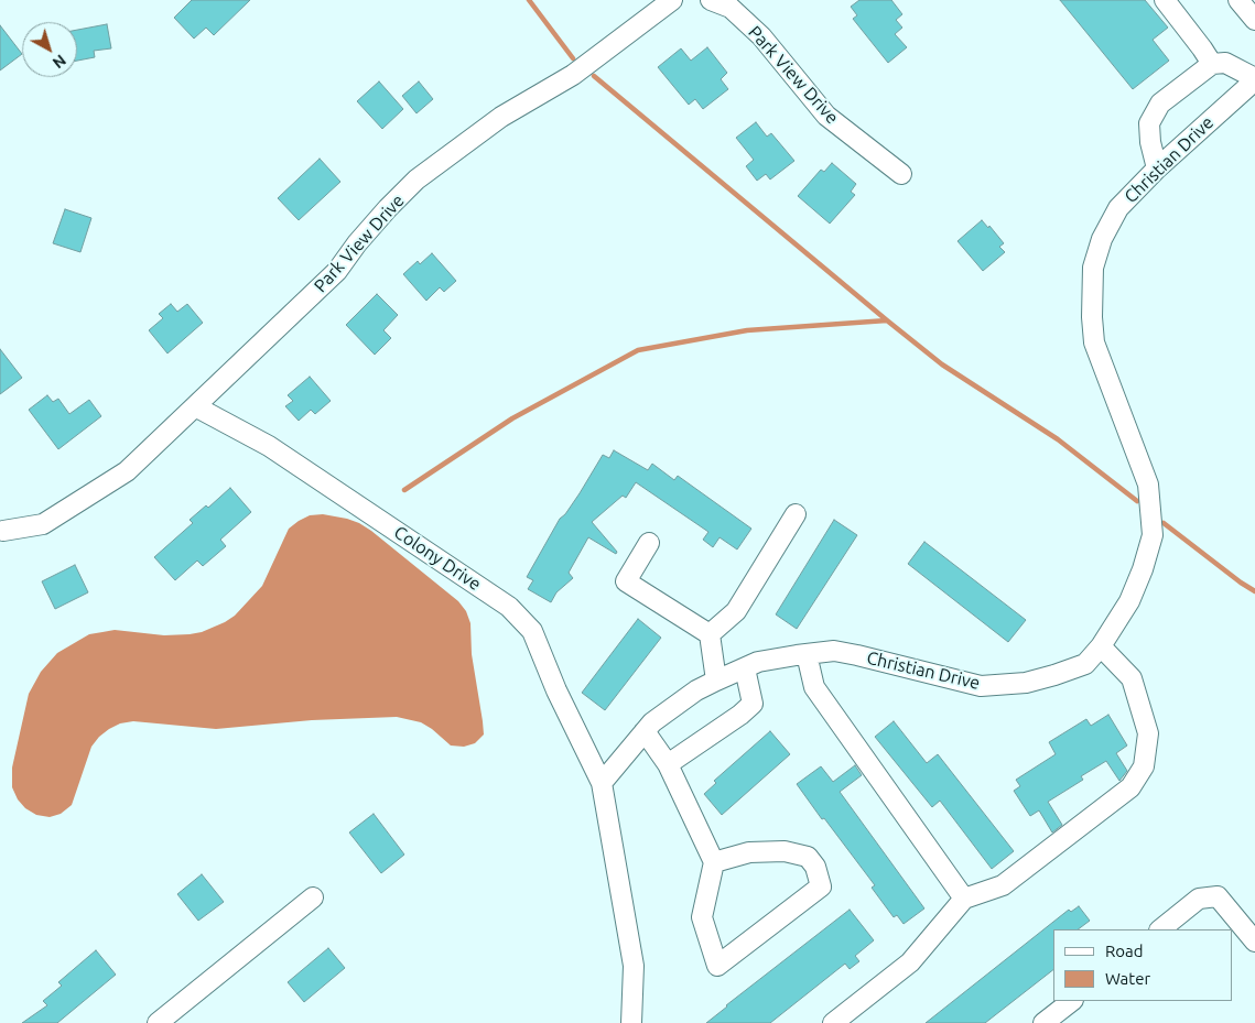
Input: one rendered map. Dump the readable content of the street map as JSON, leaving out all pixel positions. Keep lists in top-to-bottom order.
{
  "streets": {
    "street": ["Park View Drive", "Christian Drive", "Colony Drive"]
  },
  "crossings": [
    ["Park View Drive", "Colony Drive"],
    ["Christian Drive", "Colony Drive"]
  ],
  "legend": ["Road", "Water"],
  "north": "bottom right"
}
